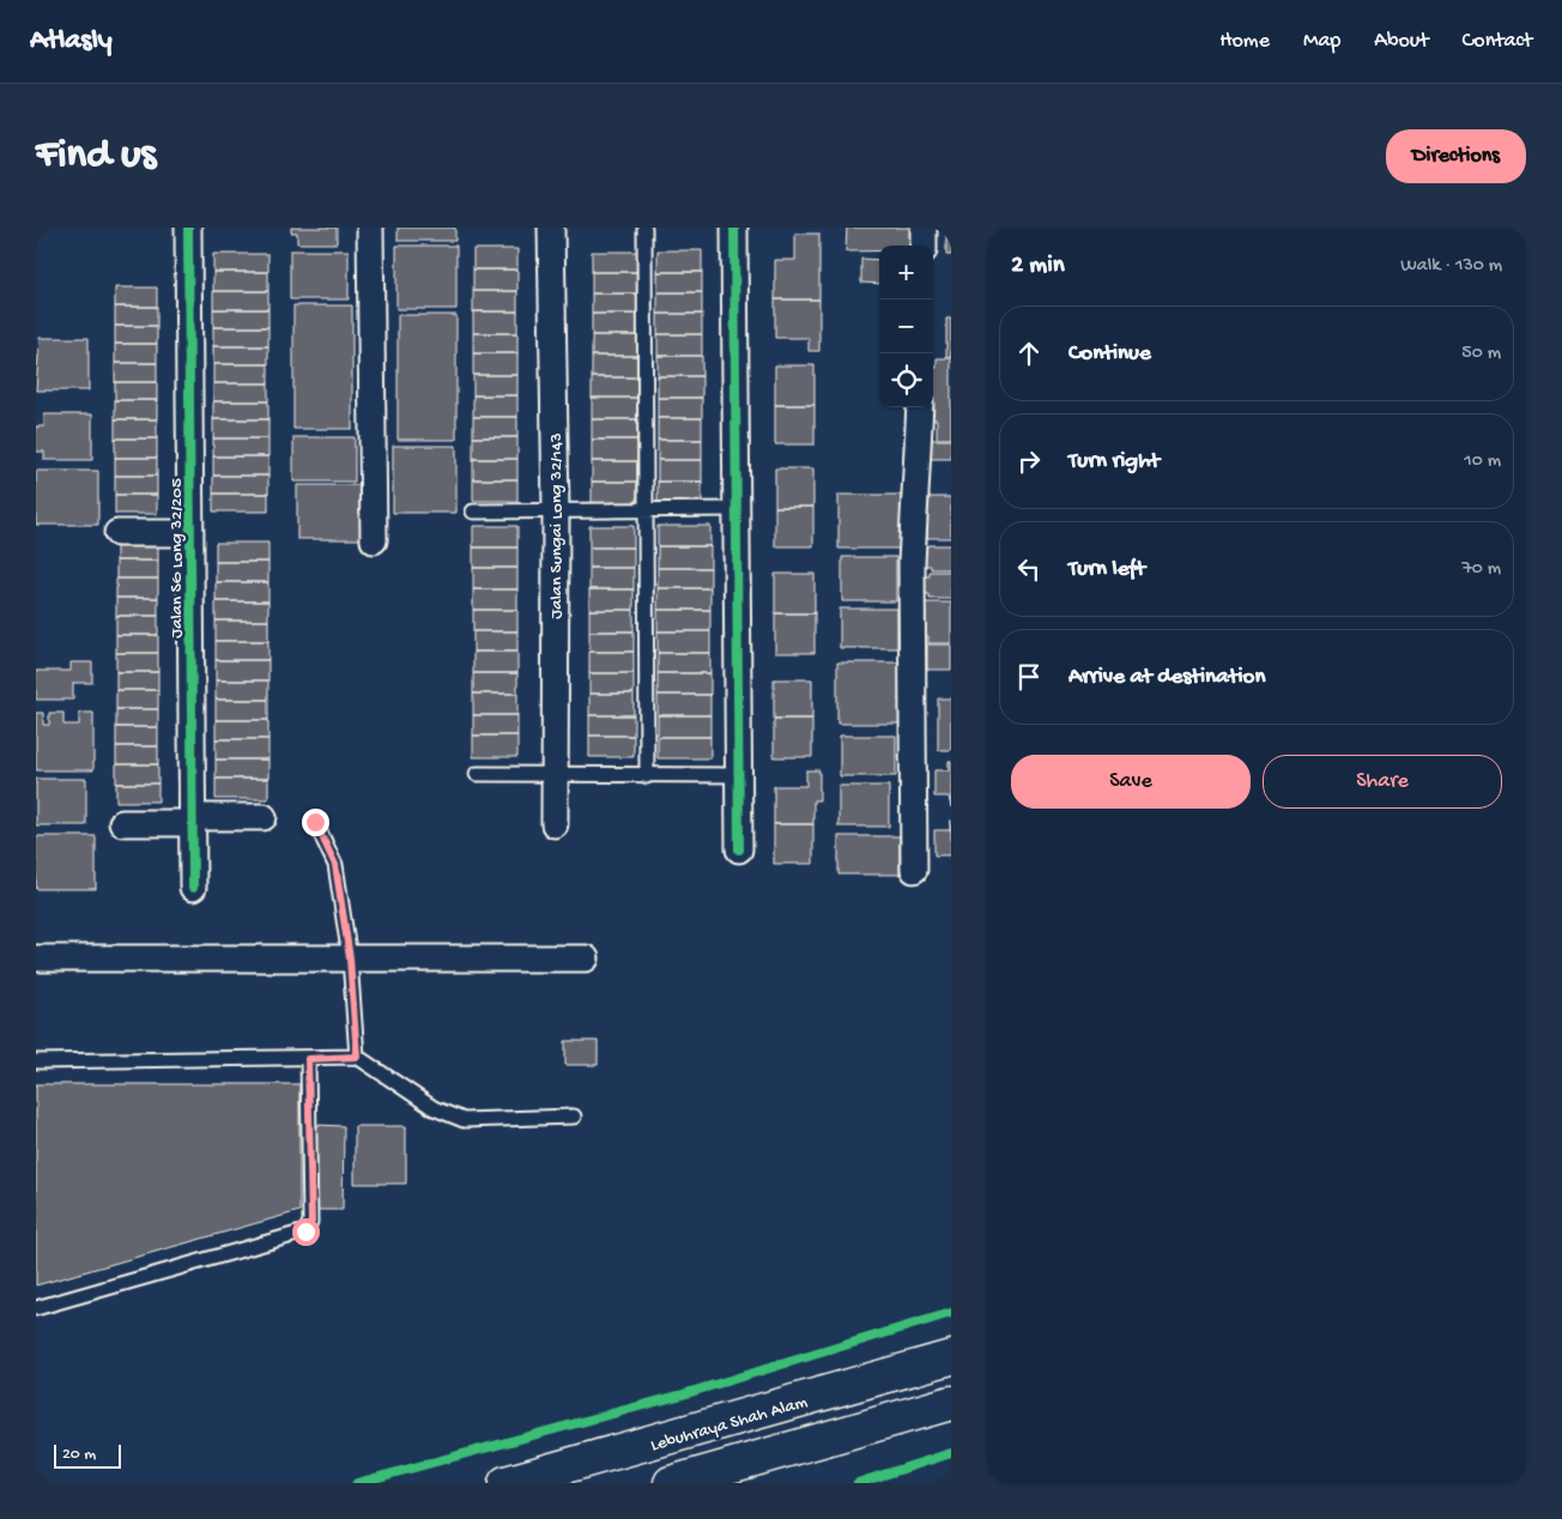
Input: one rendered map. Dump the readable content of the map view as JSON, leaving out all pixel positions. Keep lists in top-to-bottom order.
{
  "streets": {
    "highway": ["Lebuhraya Shah Alam"],
    "street": ["Jalan Sungai Long 32/143", "Jalan SG Long 32/205"]
  },
  "scale_bar": "20 m",
  "page": {
    "header": "Atlasly",
    "nav": [
      "Home",
      "Map",
      "About",
      "Contact"
    ],
    "buttons": [
      "Directions",
      ["Save", "Share"]
    ],
    "title": "Find us",
    "heading": ["2 min", "Walk · 130 m"],
    "map_buttons": ["+", "−"],
    "list": [
      ["Continue", "50 m"],
      ["Turn right", "10 m"],
      ["Turn left", "70 m"],
      "Arrive at destination"
    ],
    "scale": "20 m"
  }
}
